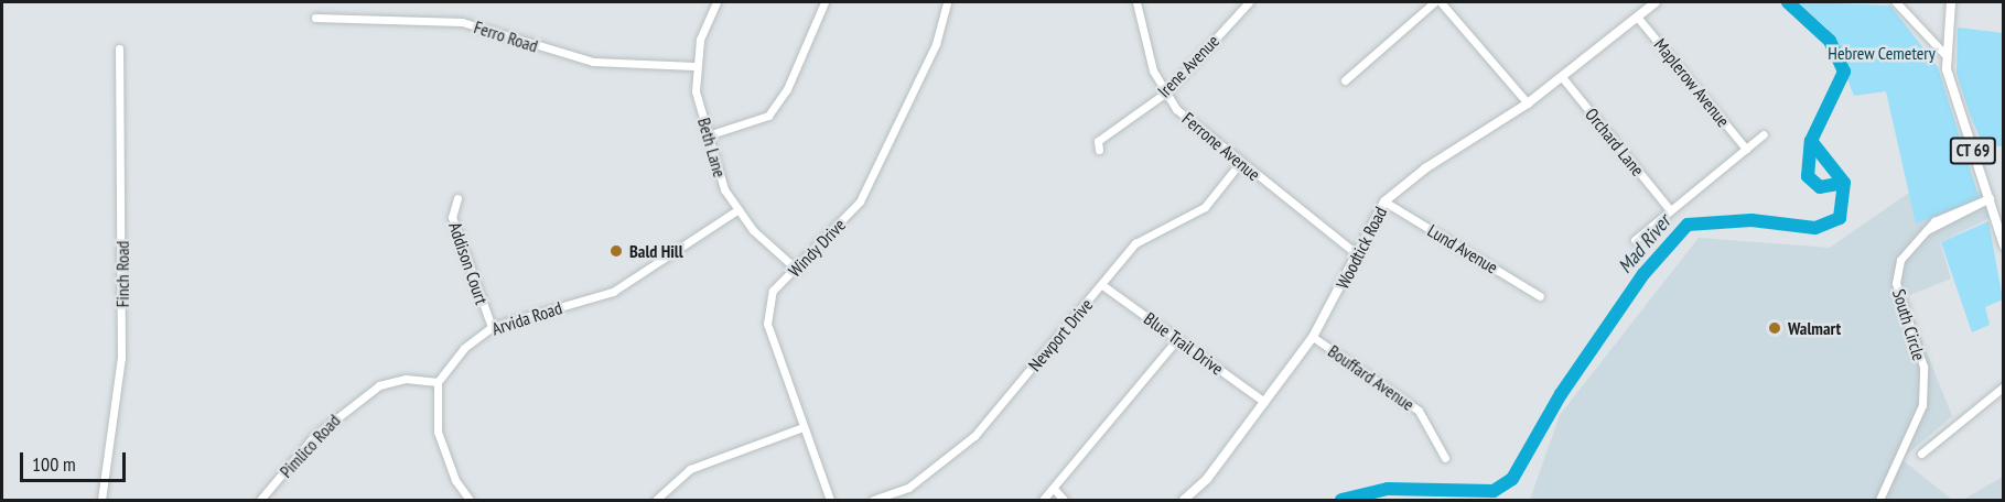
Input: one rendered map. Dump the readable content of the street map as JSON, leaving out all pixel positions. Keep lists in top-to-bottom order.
{
  "streets": {
    "main road": ["CT 69", "Woodtick Road"],
    "street": [
      "Ferro Road",
      "Irene Avenue",
      "Maplerow Avenue",
      "Orchard Lane",
      "Ferrone Avenue",
      "Beth Lane",
      "Windy Drive",
      "Lund Avenue",
      "Addison Court",
      "Finch Road",
      "Arvida Road",
      "South Circle",
      "Newport Drive",
      "Blue Trail Drive",
      "Bouffard Avenue",
      "Pimlico Road"
    ]
  },
  "crossings": [
    ["Ferro Road", "Beth Lane"],
    ["Irene Avenue", "Ferrone Avenue"],
    ["Maplerow Avenue", "Woodtick Road"],
    ["Orchard Lane", "Woodtick Road"],
    ["Ferrone Avenue", "Woodtick Road"],
    ["Ferrone Avenue", "Newport Drive"],
    ["Beth Lane", "Windy Drive"],
    ["Beth Lane", "Arvida Road"],
    ["CT 69", "South Circle"],
    ["Woodtick Road", "Lund Avenue"],
    ["Woodtick Road", "Blue Trail Drive"],
    ["Woodtick Road", "Bouffard Avenue"],
    ["Addison Court", "Arvida Road"],
    ["Arvida Road", "Pimlico Road"],
    ["Newport Drive", "Blue Trail Drive"]
  ],
  "water": ["Mad River"],
  "parks": ["Hebrew Cemetery"],
  "places": ["Bald Hill", "Walmart"],
  "scale_bar": "100 m"
}
